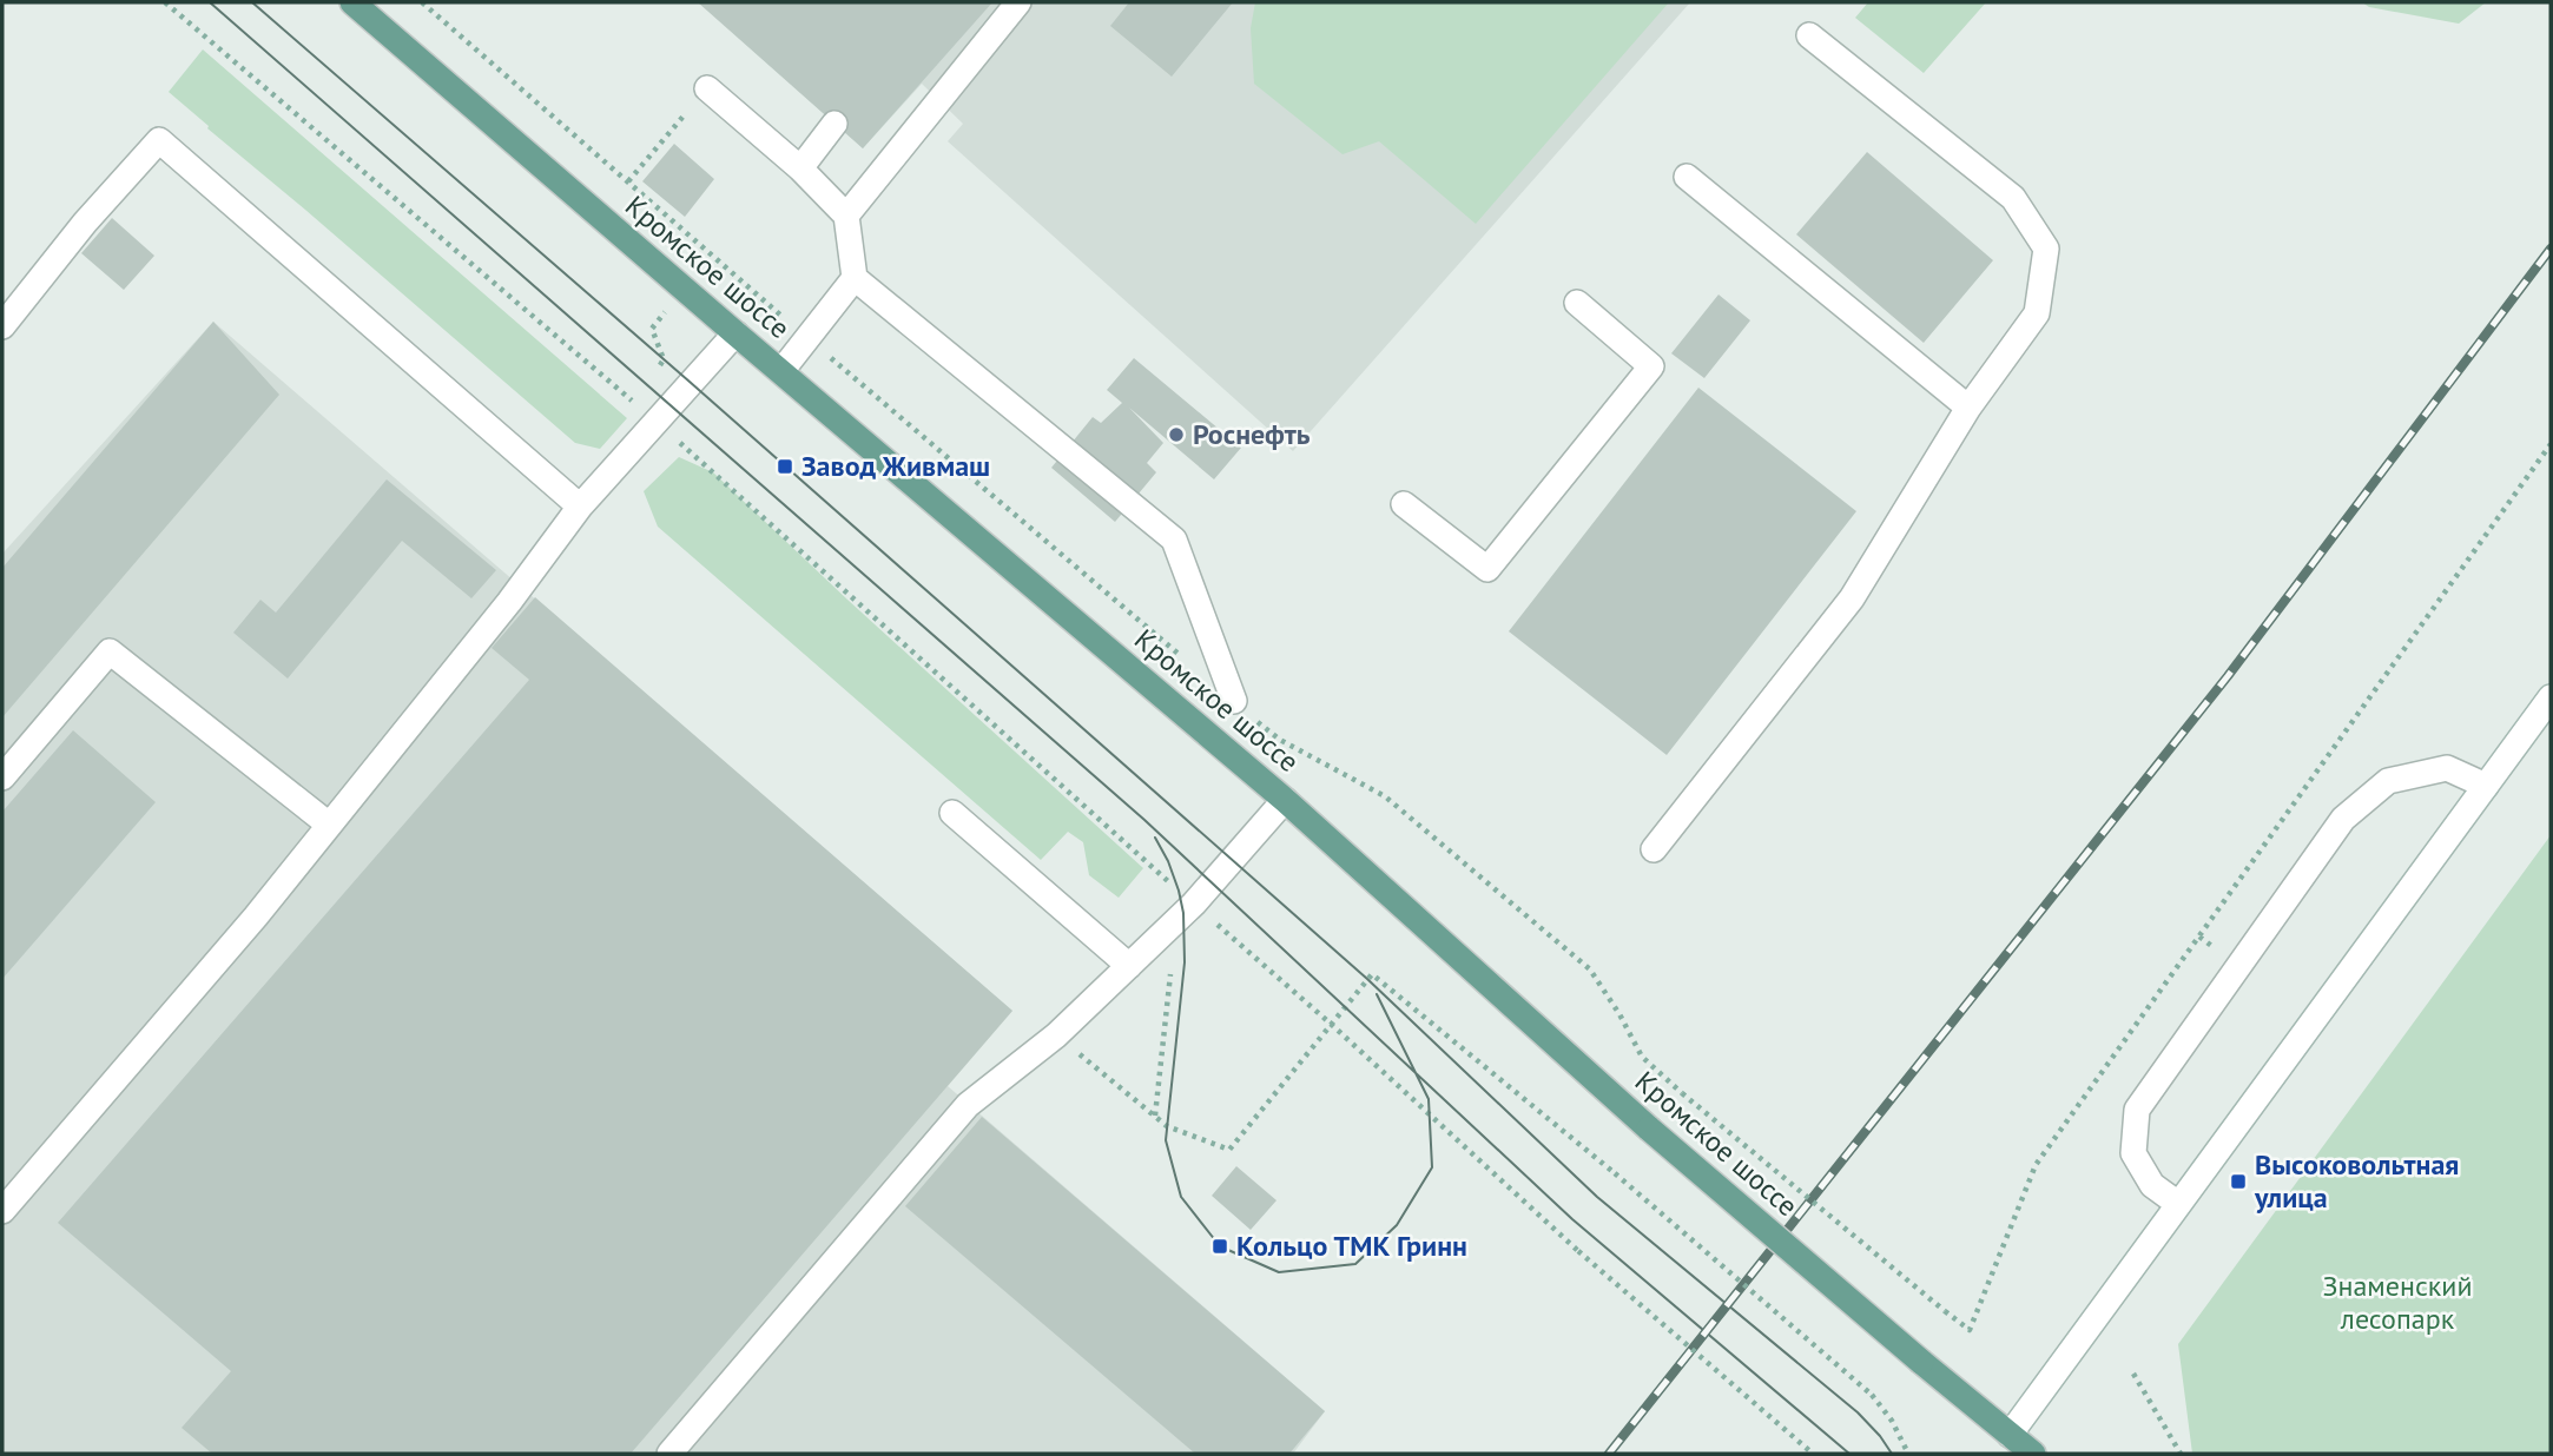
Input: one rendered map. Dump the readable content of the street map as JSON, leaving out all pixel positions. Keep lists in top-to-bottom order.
{
  "streets": {
    "main road": ["Кромское шоссе"]
  },
  "parks": ["Знаменский лесопарк"],
  "places": {
    "other": ["Роснефть"],
    "transit": ["Завод Живмаш", "Высоковольтная улица", "Кольцо ТМК Гринн"]
  }
}
